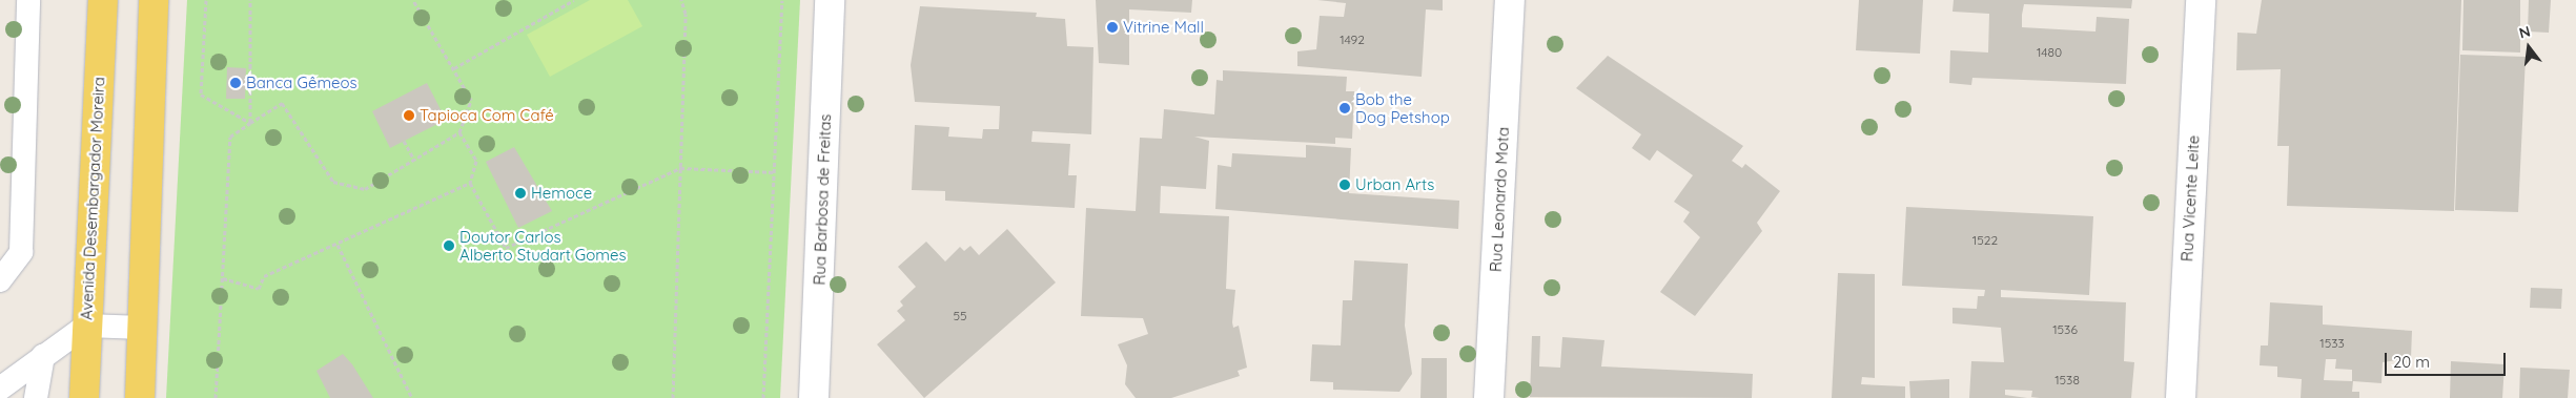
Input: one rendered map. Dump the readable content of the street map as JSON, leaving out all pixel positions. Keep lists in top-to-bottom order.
{
  "streets": {
    "main road": ["Avenida Desembargador Moreira"],
    "street": ["Rua Vicente Leite", "Rua Barbosa de Freitas", "Rua Leonardo Mota"]
  },
  "places": [
    "Vitrine Mall",
    "Banca Gêmeos",
    "Bob the Dog Petshop",
    "Tapioca Com Café",
    "Urban Arts",
    "Hemoce",
    "Doutor Carlos Alberto Studart Gomes"
  ],
  "house_numbers": [
    "1492",
    "1480",
    "1522",
    "55",
    "1536",
    "1533",
    "1538"
  ],
  "scale_bar": "20 m",
  "north": "top"
}
